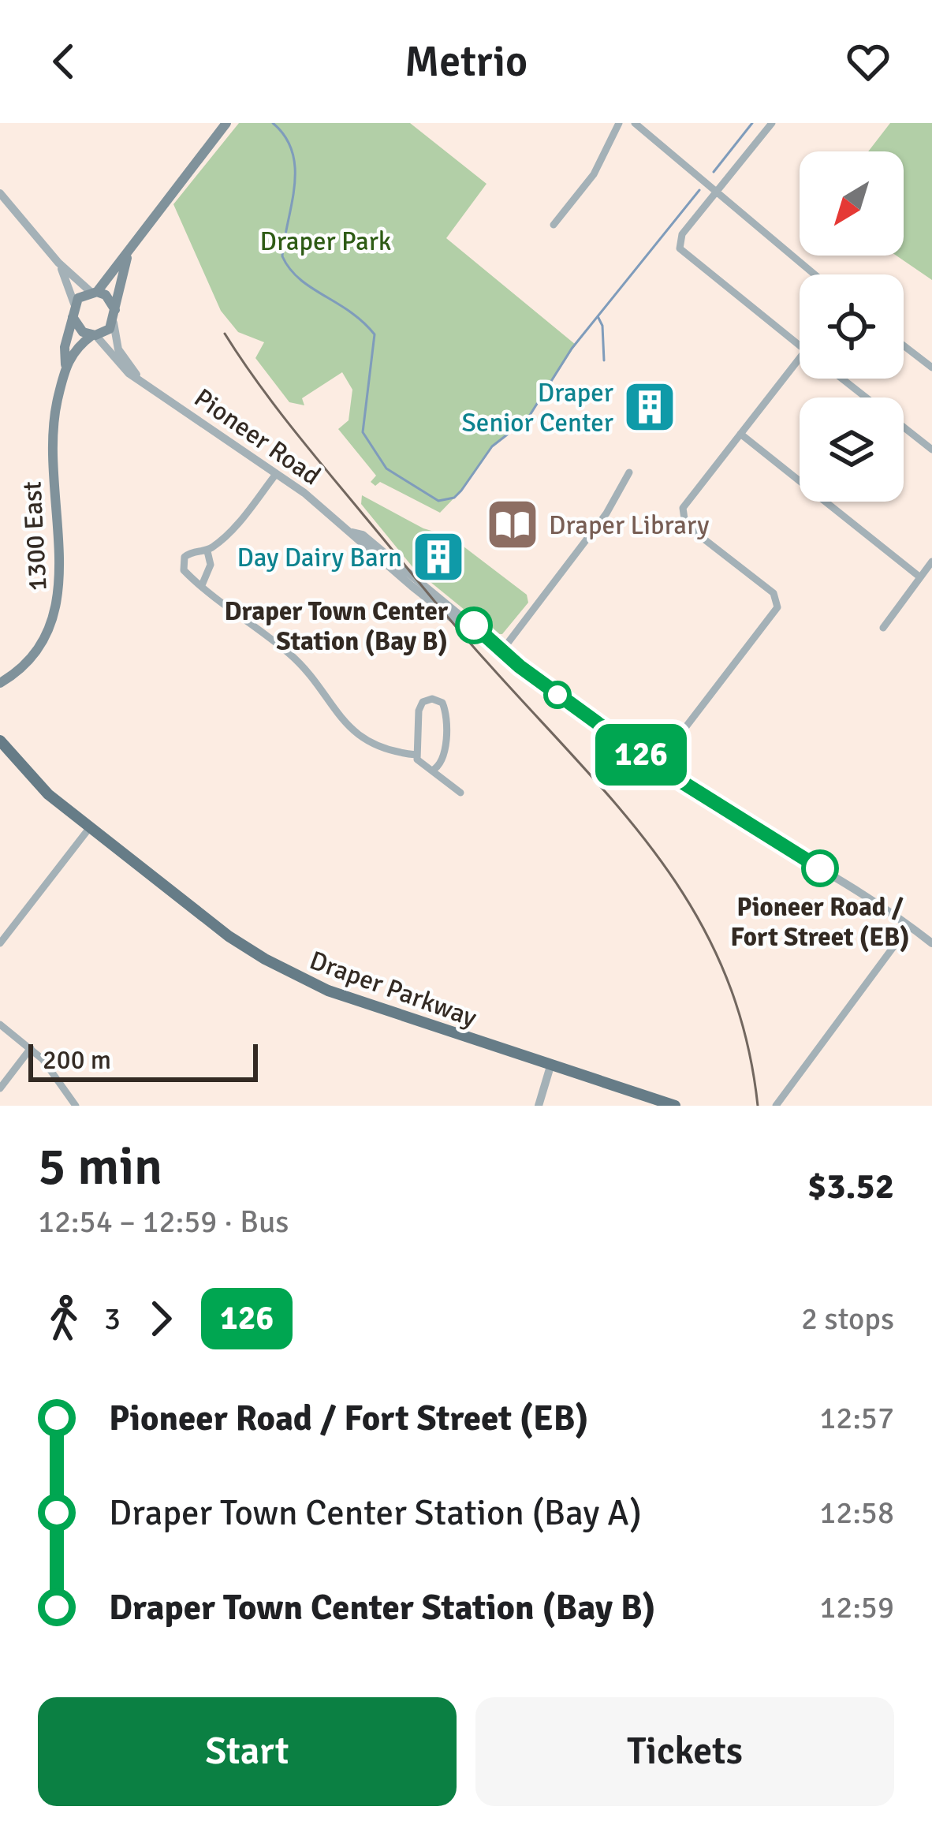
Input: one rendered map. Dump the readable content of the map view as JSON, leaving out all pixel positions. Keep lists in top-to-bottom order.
{
  "streets": {
    "main road": ["1300 East", "Draper Parkway"],
    "street": ["Pioneer Road"]
  },
  "crossings": [
    ["Pioneer Road", "1300 East"]
  ],
  "parks": ["Draper Park"],
  "places": {
    "building": ["Draper Senior Center", "Day Dairy Barn"],
    "library": ["Draper Library"],
    "other": ["Draper Town Center Station (Bay B)", "Pioneer Road / Fort Street (EB)"]
  },
  "lines": ["bus line 126"],
  "scale_bar": "200 m",
  "north": "bottom left",
  "page": {
    "header": "Metrio",
    "on_map": "126",
    "scale": "200 m",
    "heading": ["5 min", "12:54 – 12:59 · Bus", "$3.52"],
    "legs": ["3", "126", "2 stops"],
    "list": [
      {
        "name": "Pioneer Road / Fort Street (EB)",
        "value": "12:57"
      },
      {
        "name": "Draper Town Center Station (Bay A)",
        "value": "12:58"
      },
      {
        "name": "Draper Town Center Station (Bay B)",
        "value": "12:59"
      }
    ],
    "buttons": ["Start", "Tickets"]
  }
}
